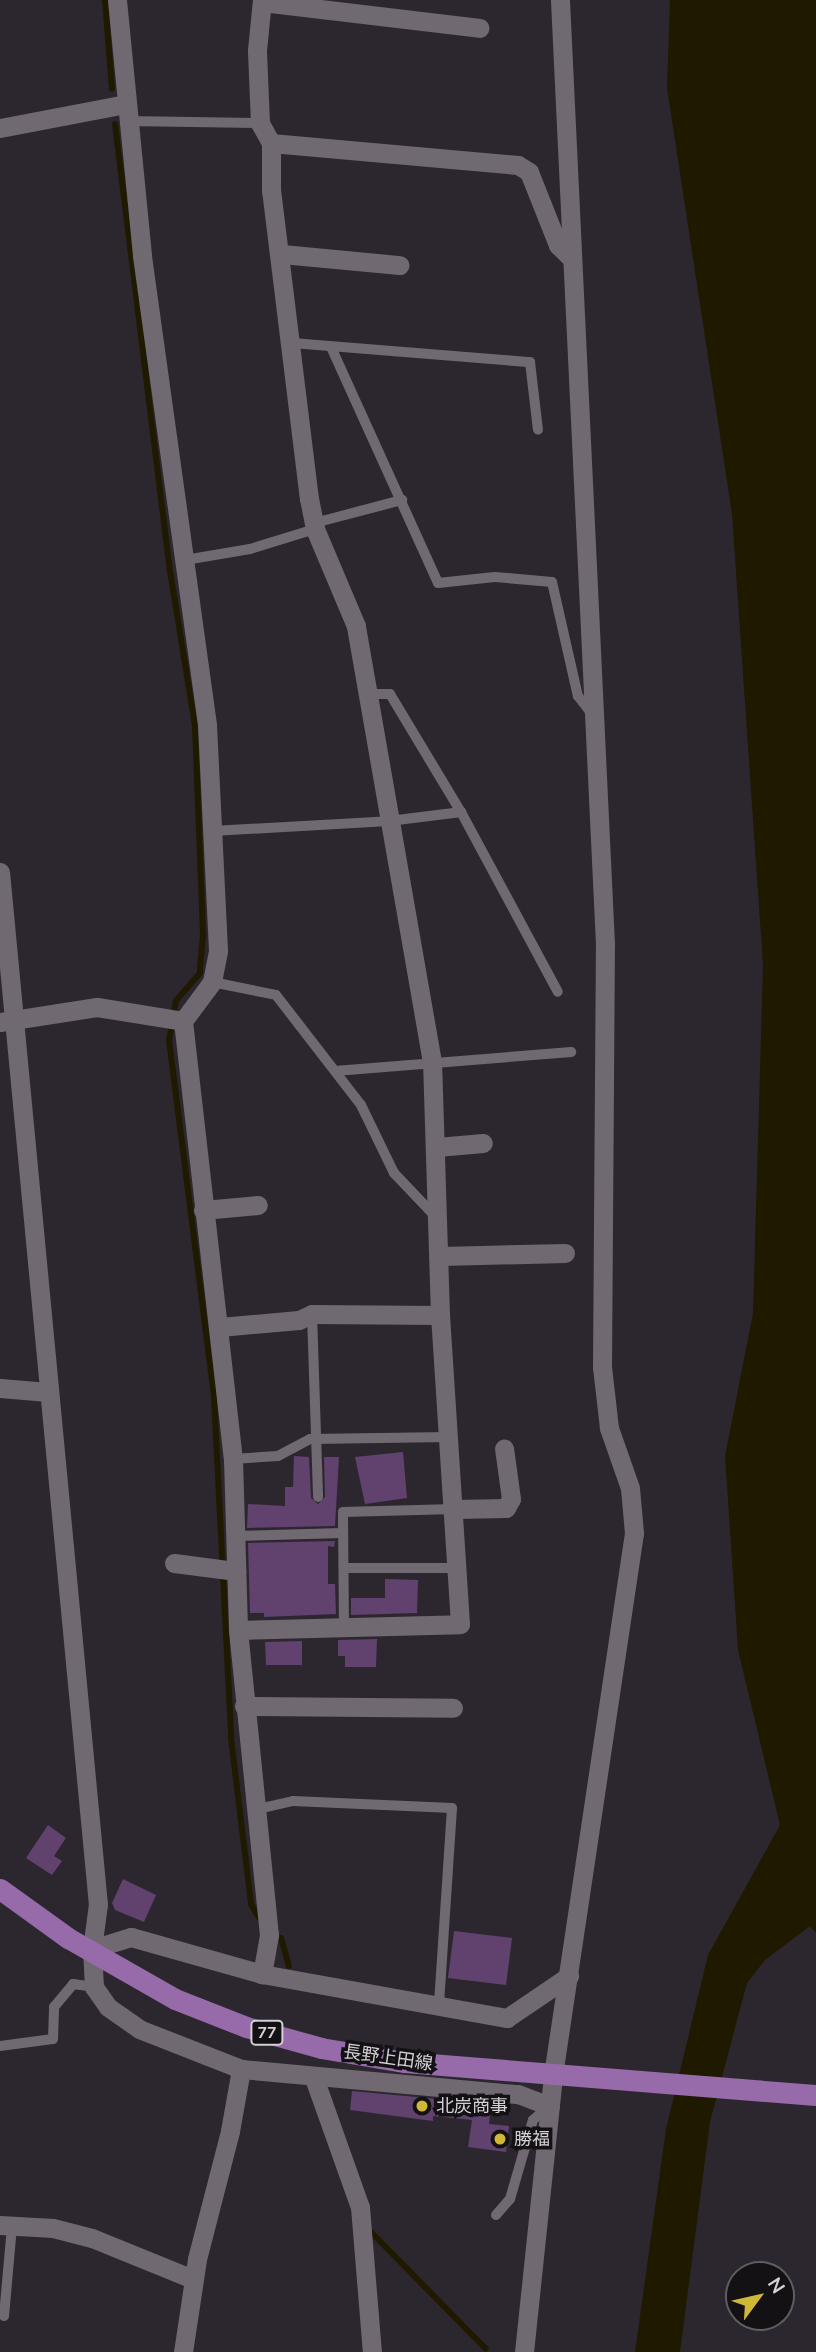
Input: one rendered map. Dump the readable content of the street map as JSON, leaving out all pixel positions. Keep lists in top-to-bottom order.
{
  "streets": {
    "main road": ["77", "長野上田線"]
  },
  "places": ["北炭商事", "勝福"],
  "north": "top right"
}
